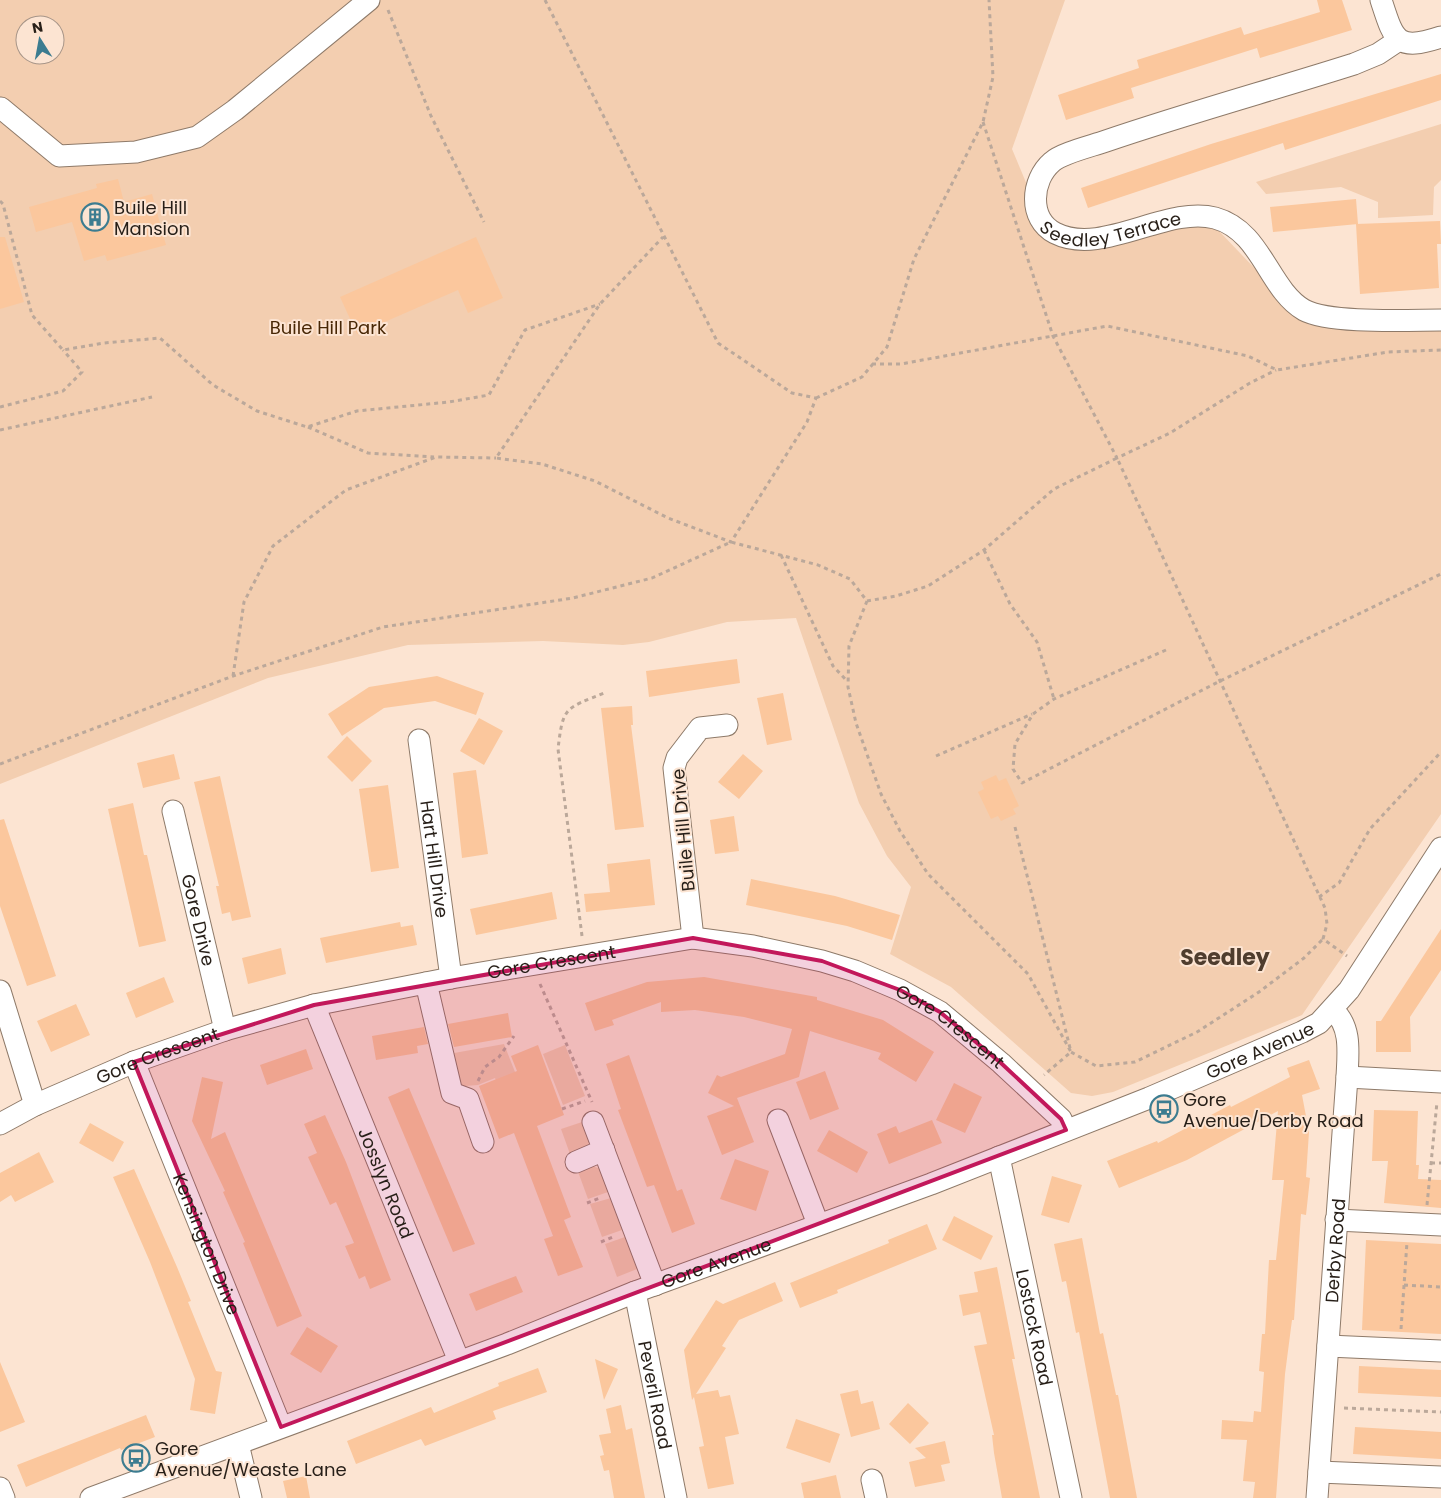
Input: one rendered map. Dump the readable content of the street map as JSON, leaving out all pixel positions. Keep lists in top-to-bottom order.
{
  "streets": {
    "street": [
      "Seedley Terrace",
      "Buile Hill Drive",
      "Hart Hill Drive",
      "Gore Drive",
      "Gore Crescent",
      "Gore Avenue",
      "Josslyn Road",
      "Kensington Drive",
      "Derby Road",
      "Lostock Road",
      "Peveril Road"
    ]
  },
  "crossings": [
    ["Buile Hill Drive", "Gore Crescent"],
    ["Hart Hill Drive", "Gore Crescent"],
    ["Gore Drive", "Gore Crescent"],
    ["Gore Crescent", "Gore Avenue"],
    ["Gore Crescent", "Josslyn Road"],
    ["Gore Crescent", "Kensington Drive"],
    ["Gore Avenue", "Josslyn Road"],
    ["Gore Avenue", "Kensington Drive"],
    ["Gore Avenue", "Derby Road"],
    ["Gore Avenue", "Lostock Road"],
    ["Gore Avenue", "Peveril Road"]
  ],
  "districts": ["Seedley"],
  "parks": ["Buile Hill Park"],
  "places": {
    "building": ["Buile Hill Mansion"],
    "bus stop": ["Gore Avenue/Derby Road", "Gore Avenue/Weaste Lane"]
  },
  "north": "top"
}
